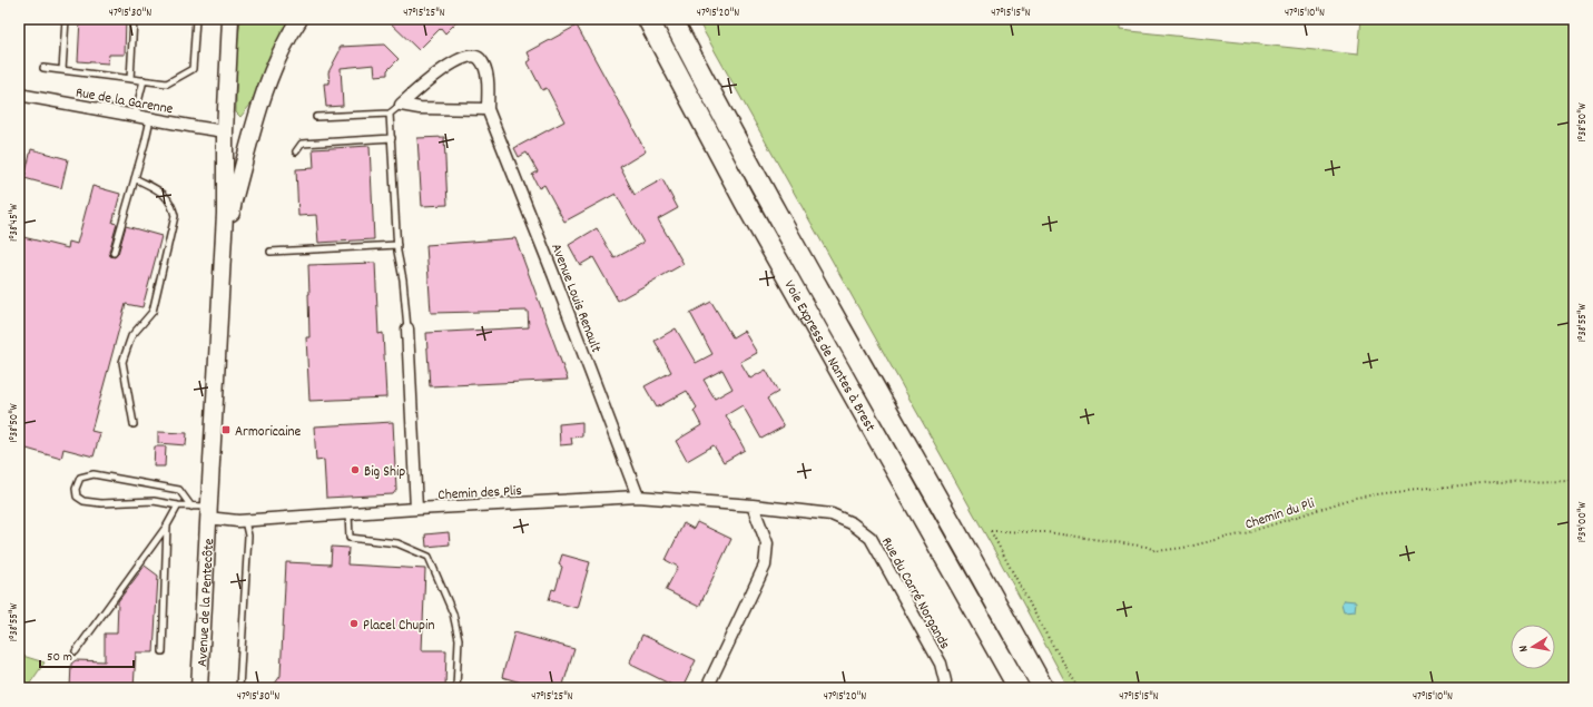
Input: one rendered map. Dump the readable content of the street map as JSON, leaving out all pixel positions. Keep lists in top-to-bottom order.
{
  "streets": {
    "highway": ["Voie Express de Nantes à Brest"],
    "main road": ["Avenue de la Pentecôte"],
    "street": [
      "Rue de la Garenne",
      "Avenue Louis Renault",
      "Chemin des Plis",
      "Rue du Carré Norgands"
    ],
    "path": ["Chemin du Pli"]
  },
  "crossings": [
    ["Avenue Louis Renault", "Chemin des Plis"],
    ["Chemin des Plis", "Rue du Carré Norgands"],
    ["Chemin des Plis", "Avenue de la Pentecôte"]
  ],
  "places": {
    "transit": ["Armoricaine"],
    "other": ["Big Ship", "Placel Chupin"]
  },
  "scale_bar": "50 m",
  "north": "left",
  "coordinates": [
    "47°15'30\"N",
    "47°15'25\"N",
    "47°15'20\"N",
    "47°15'15\"N",
    "47°15'10\"N",
    "1°38'50\"W",
    "1°38'45\"W",
    "1°38'55\"W",
    "1°39'00\"W"
  ]
}
